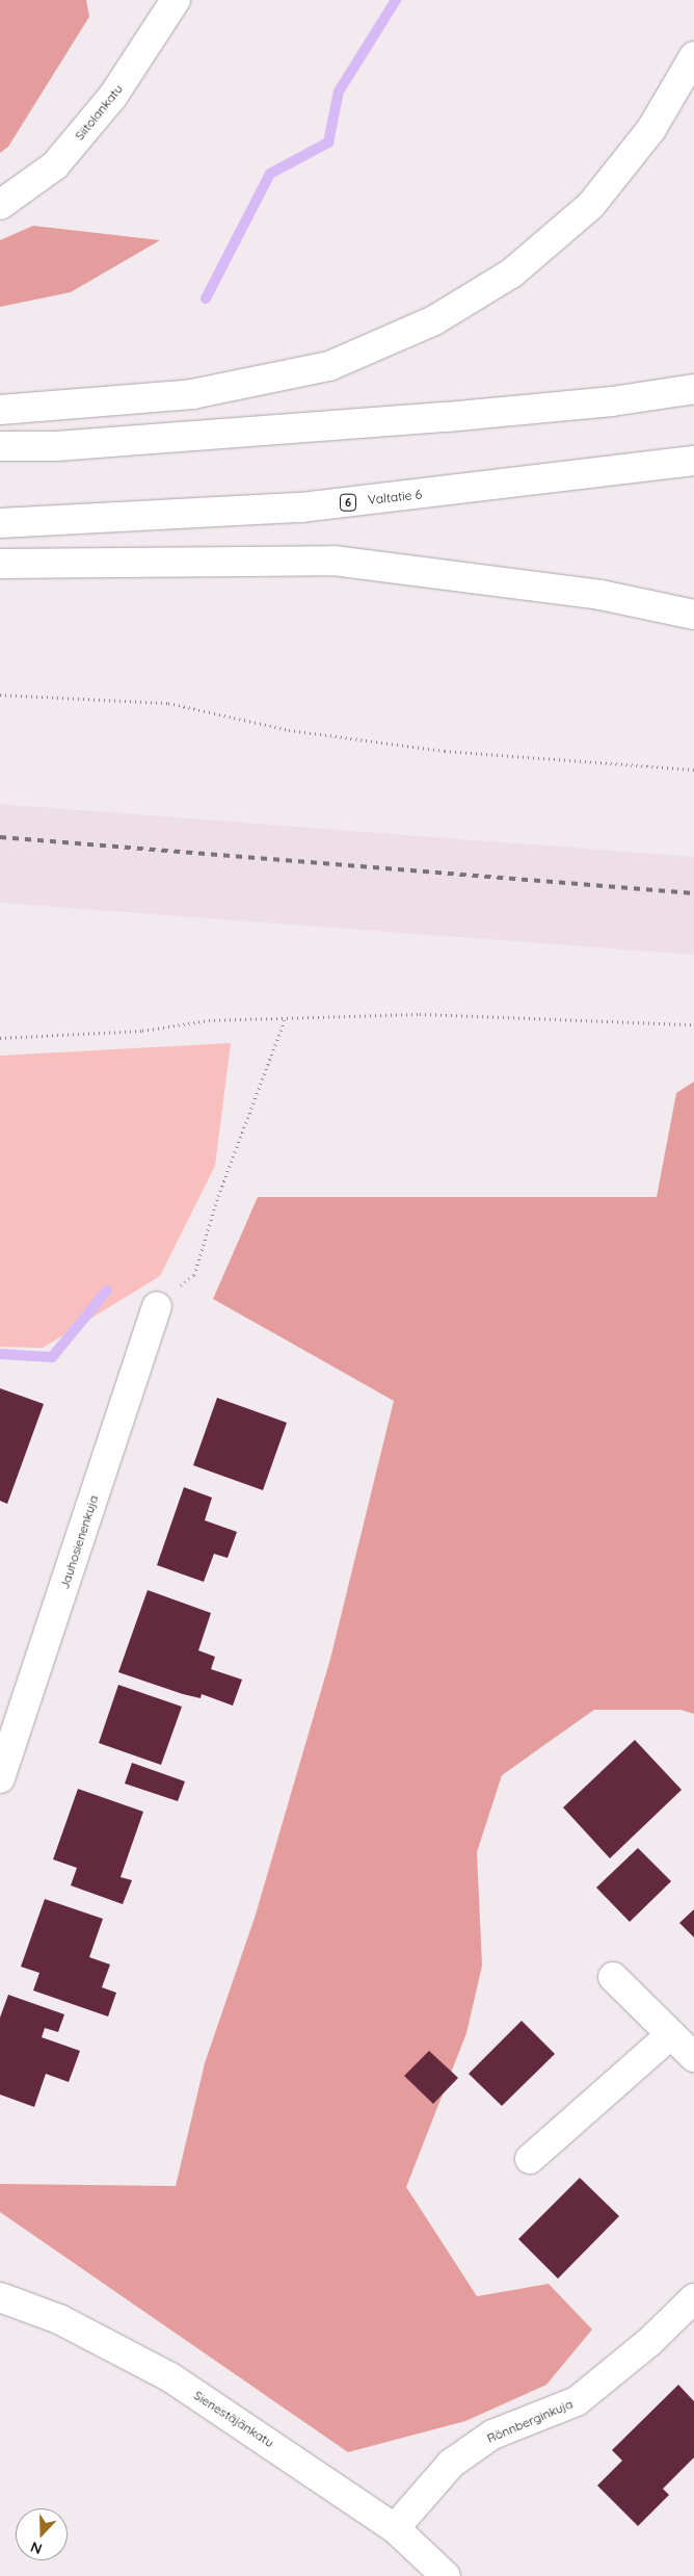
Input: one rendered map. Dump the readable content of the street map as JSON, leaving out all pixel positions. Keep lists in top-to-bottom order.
{
  "streets": {
    "main road": [
      "Siitolankatu",
      "Valtatie 6",
      "6",
      "Jauhosienenkuja",
      "Sienestäjänkatu",
      "Rönnberginkuja"
    ]
  },
  "crossings": [
    ["Sienestäjänkatu", "Rönnberginkuja"]
  ],
  "north": "bottom"
}
